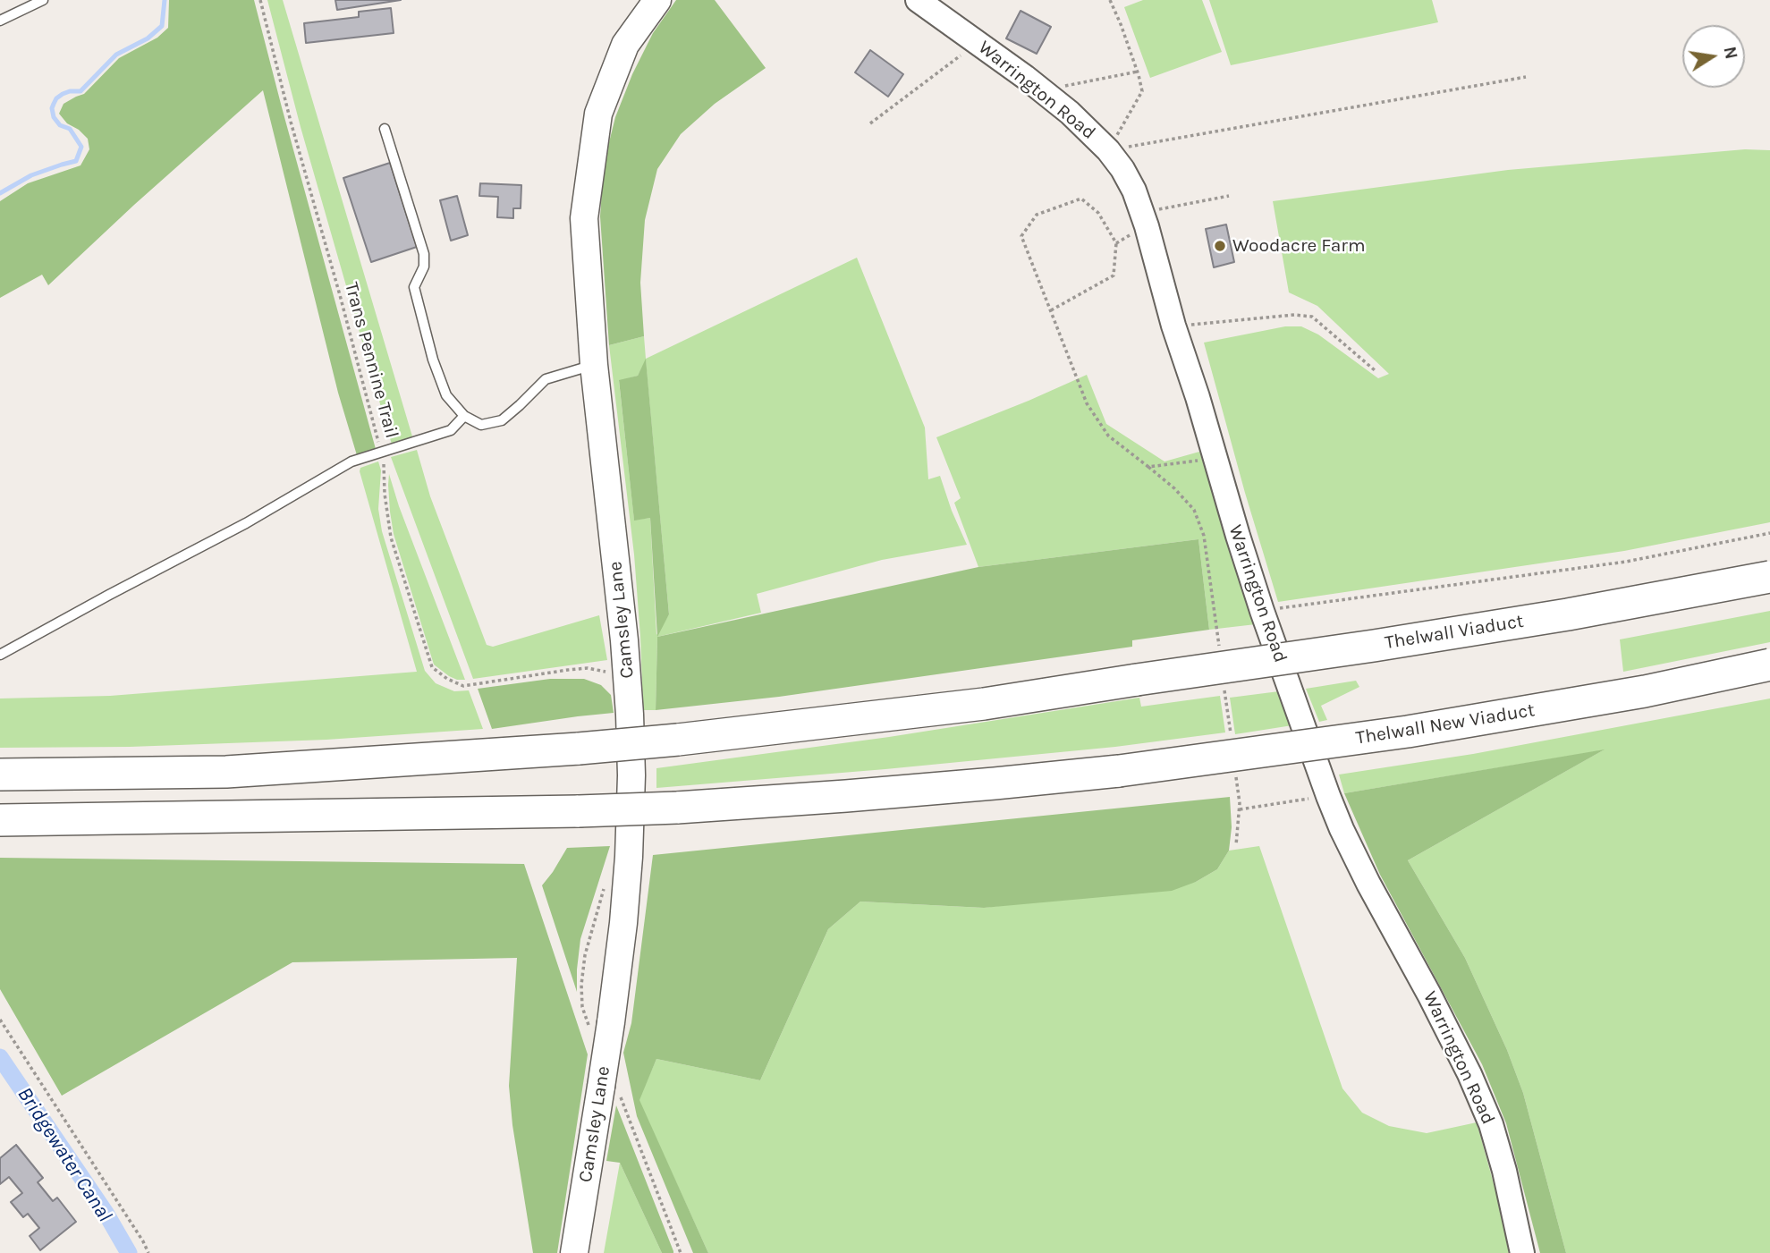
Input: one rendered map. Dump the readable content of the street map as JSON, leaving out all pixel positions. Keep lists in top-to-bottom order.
{
  "streets": {
    "highway": ["Thelwall Viaduct", "Thelwall New Viaduct"],
    "main road": ["Camsley Lane"],
    "street": ["Warrington Road"],
    "path": ["Trans Pennine Trail"]
  },
  "water": ["Bridgewater Canal"],
  "places": ["Woodacre Farm"],
  "north": "right"
}
